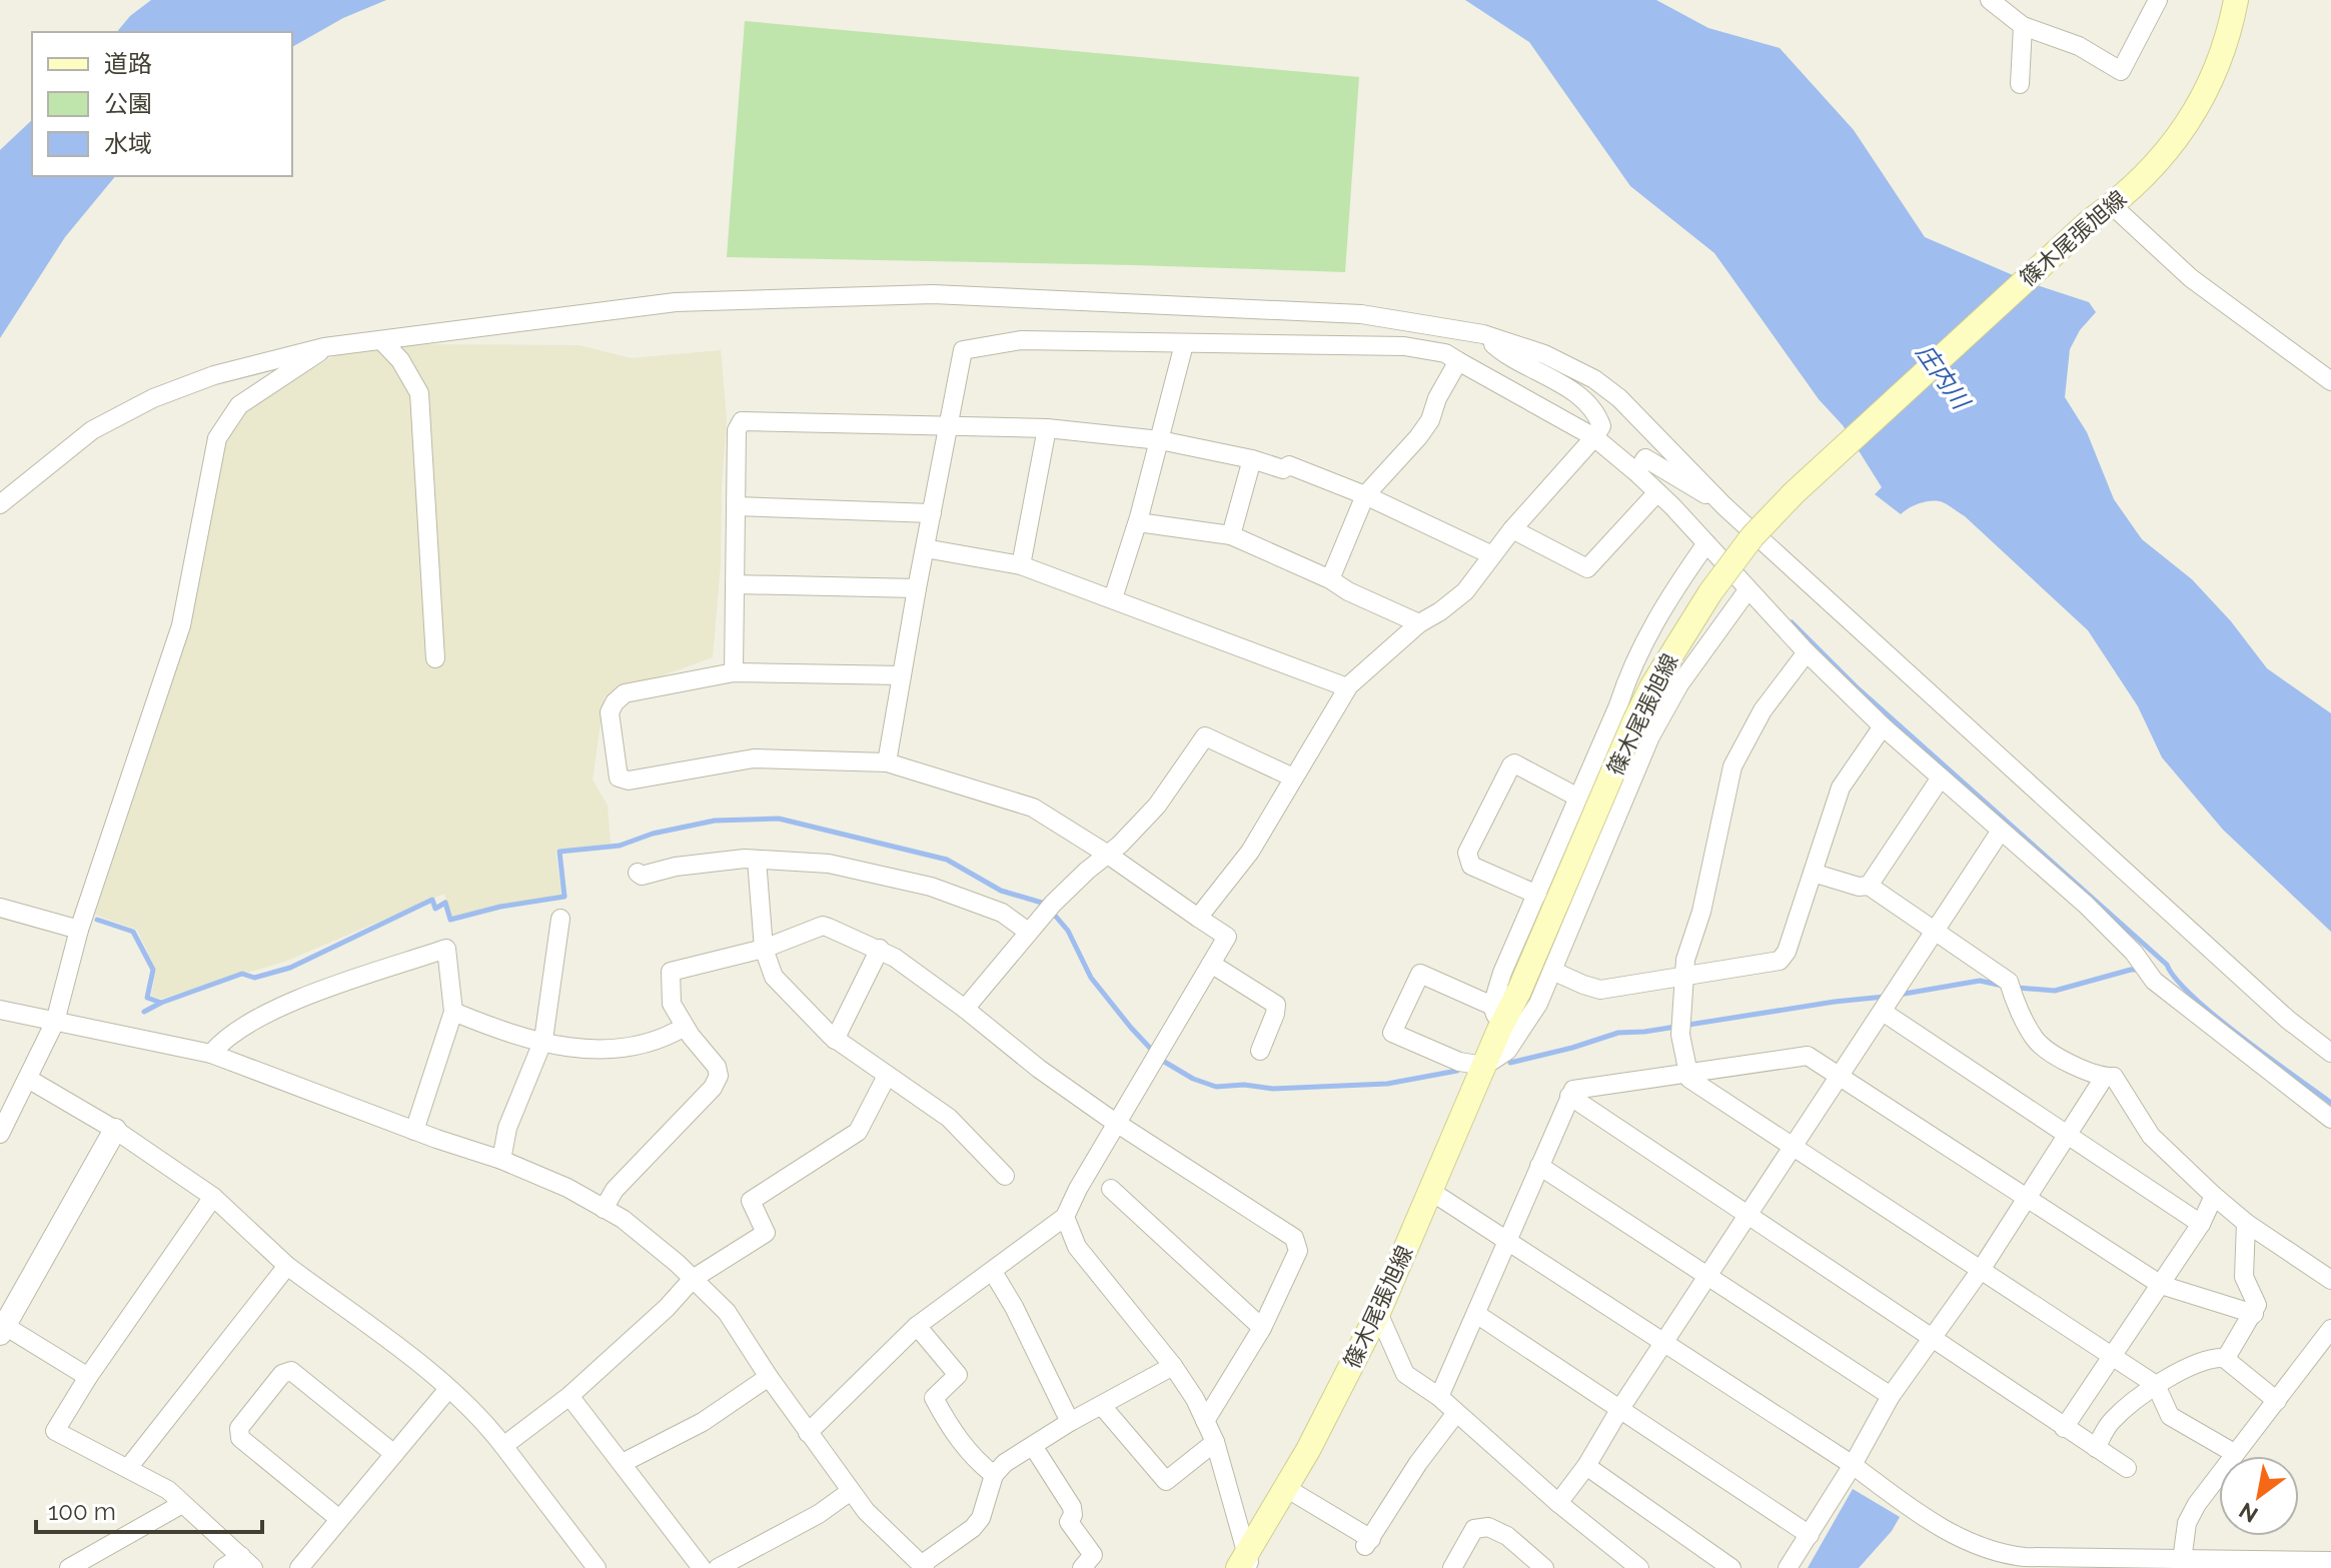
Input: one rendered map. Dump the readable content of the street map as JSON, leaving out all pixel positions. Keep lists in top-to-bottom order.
{
  "streets": {
    "main road": ["篠木尾張旭線"]
  },
  "water": ["庄内川"],
  "legend": ["道路", "公園", "水域"],
  "scale_bar": "100 m",
  "north": "bottom left"
}
